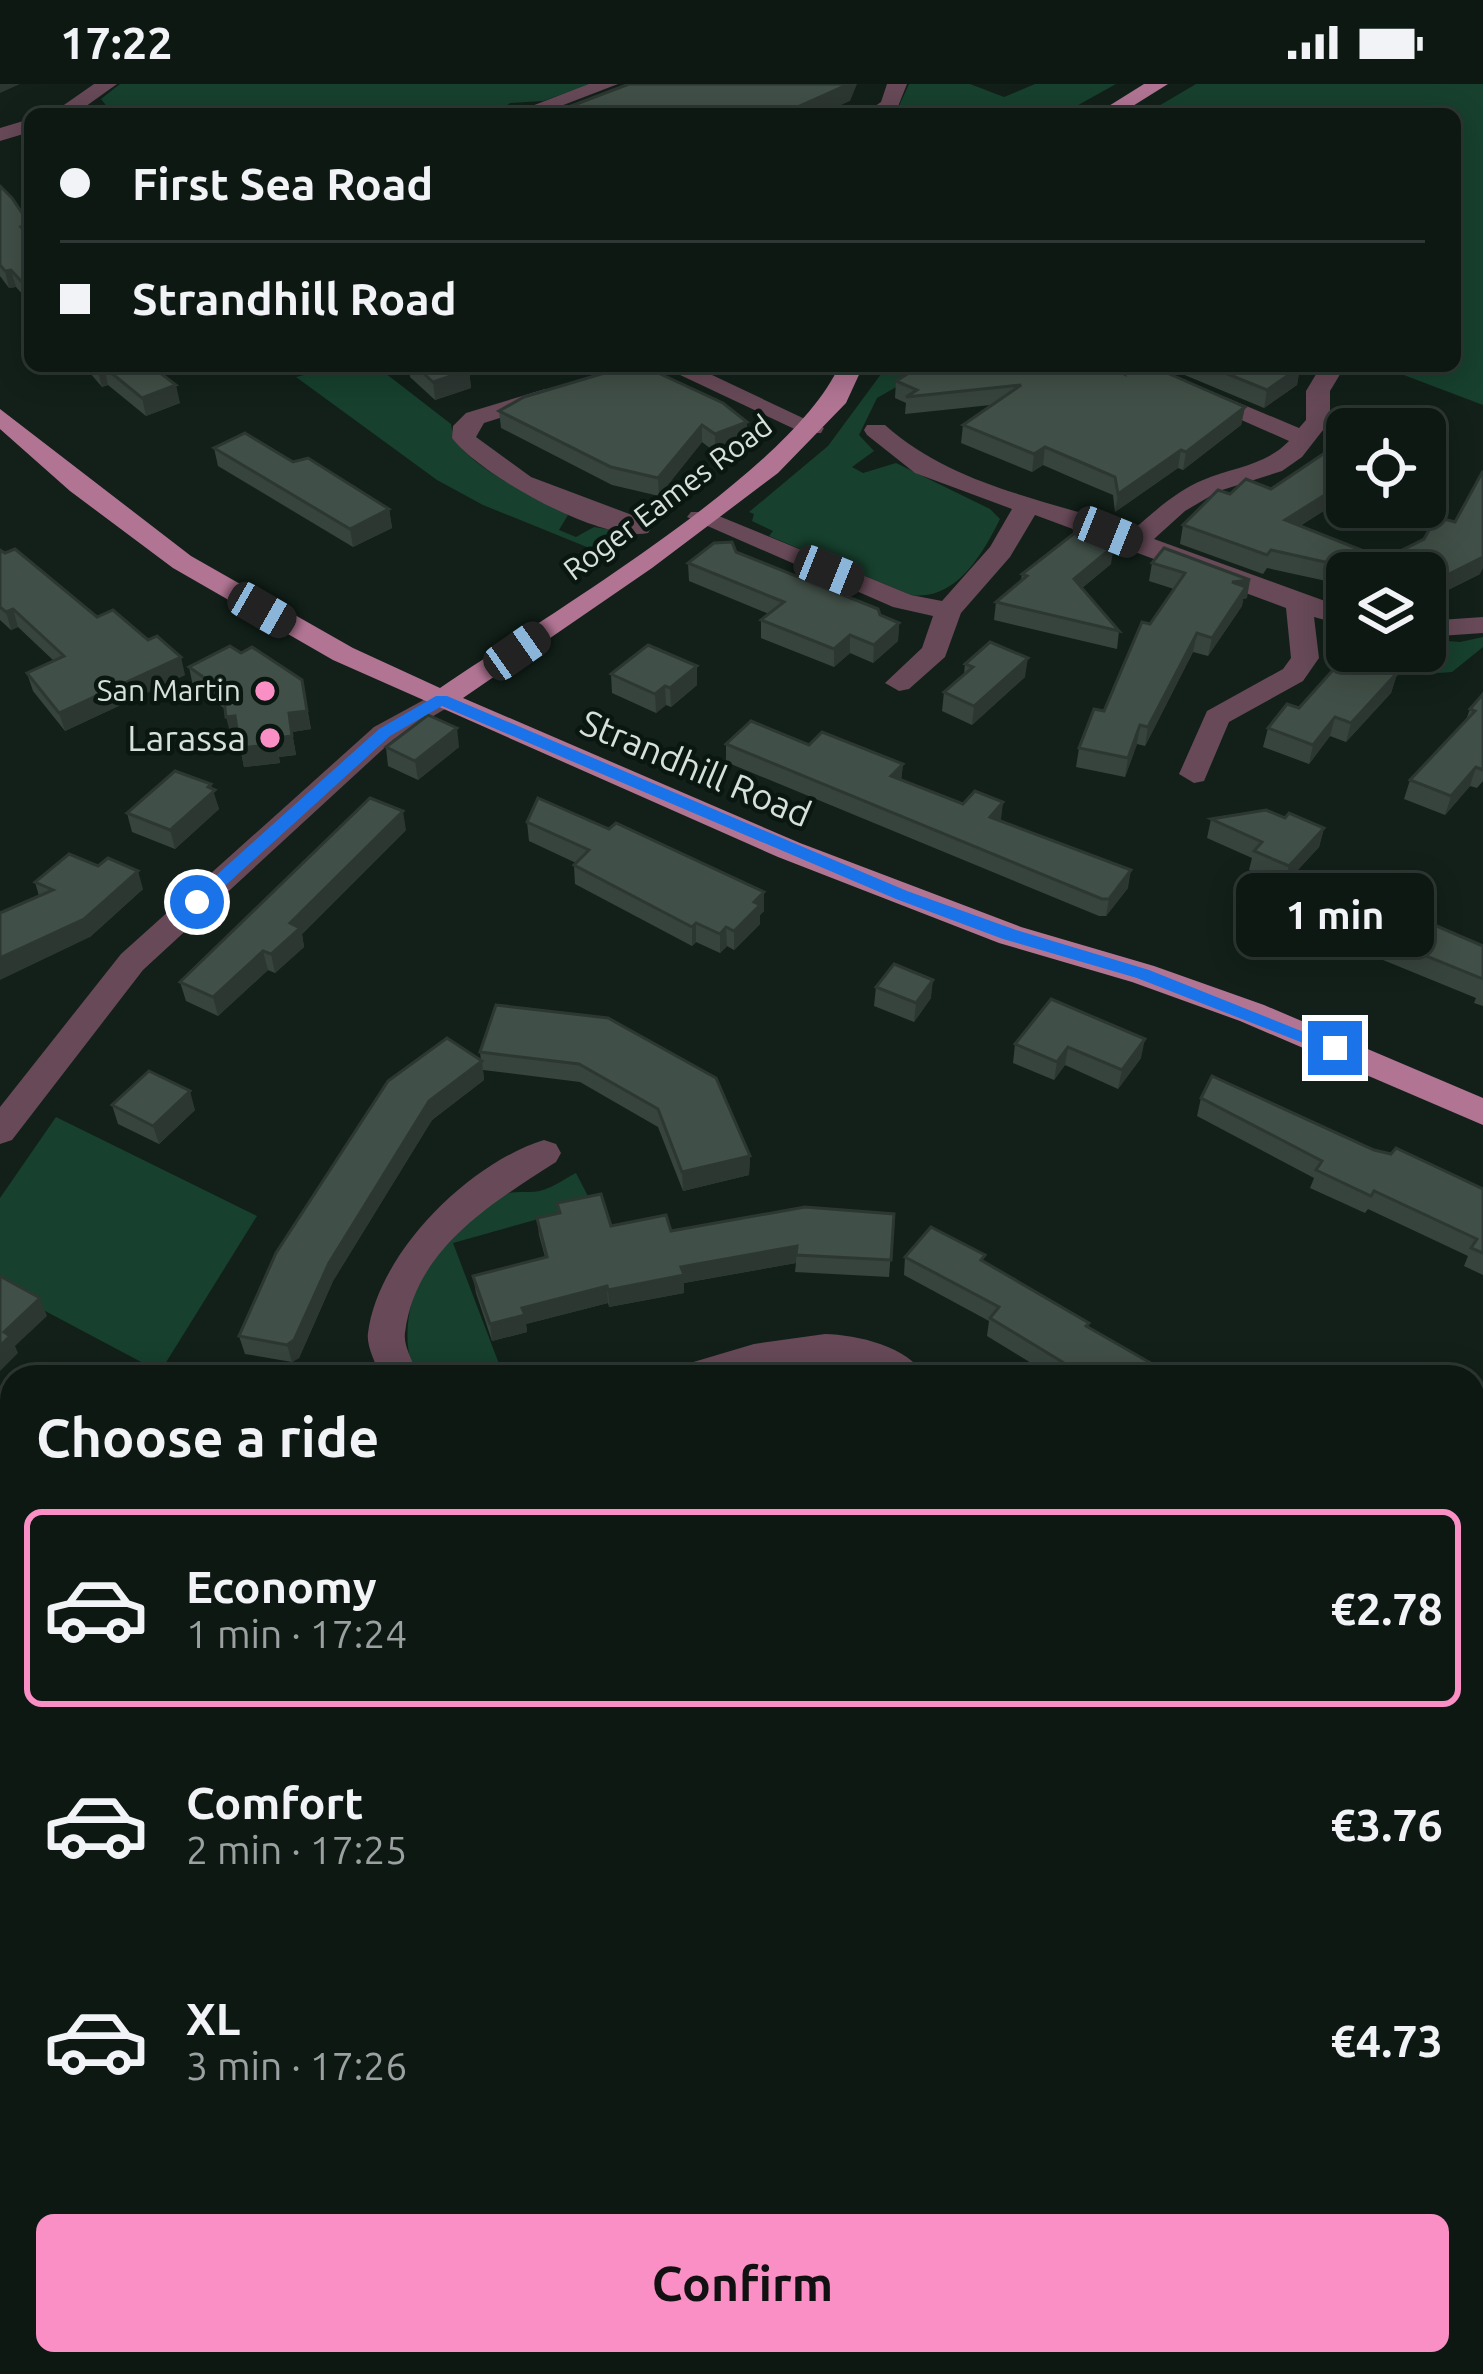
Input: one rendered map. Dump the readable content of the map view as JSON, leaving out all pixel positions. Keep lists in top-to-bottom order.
{
  "streets": {
    "main road": ["Roger Eames Road", "Strandhill Road"]
  },
  "crossings": [
    ["Roger Eames Road", "Strandhill Road"]
  ],
  "places": ["San Martin", "Larassa"],
  "page": {
    "status": "17:22",
    "banner": ["First Sea Road", "Strandhill Road"],
    "bubble": "1 min",
    "heading": "Choose a ride",
    "list": [
      {
        "name": "Economy",
        "note": "1 min · 17:24",
        "value": "€2.78"
      },
      {
        "name": "Comfort",
        "note": "2 min · 17:25",
        "value": "€3.76"
      },
      {
        "name": "XL",
        "note": "3 min · 17:26",
        "value": "€4.73"
      }
    ],
    "buttons": "Confirm"
  }
}
